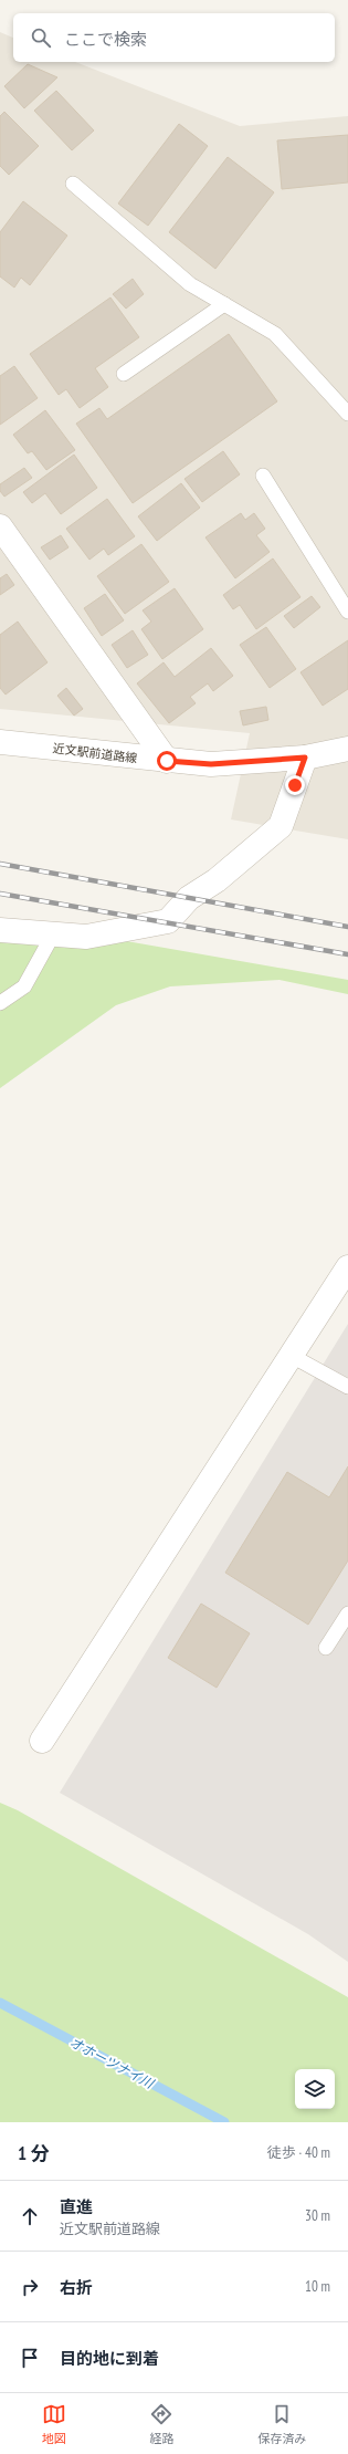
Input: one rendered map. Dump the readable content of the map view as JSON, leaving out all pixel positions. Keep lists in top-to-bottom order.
{
  "streets": {
    "street": ["近文駅前道路線"]
  },
  "water": ["オホーツナイ川"],
  "page": {
    "search": "ここで検索",
    "heading": ["1 分", "徒歩 · 40 m"],
    "list": [
      ["直進", "近文駅前道路線", "30 m"],
      ["右折", "10 m"],
      "目的地に到着"
    ],
    "nav": ["地図", "経路", "保存済み"]
  }
}
